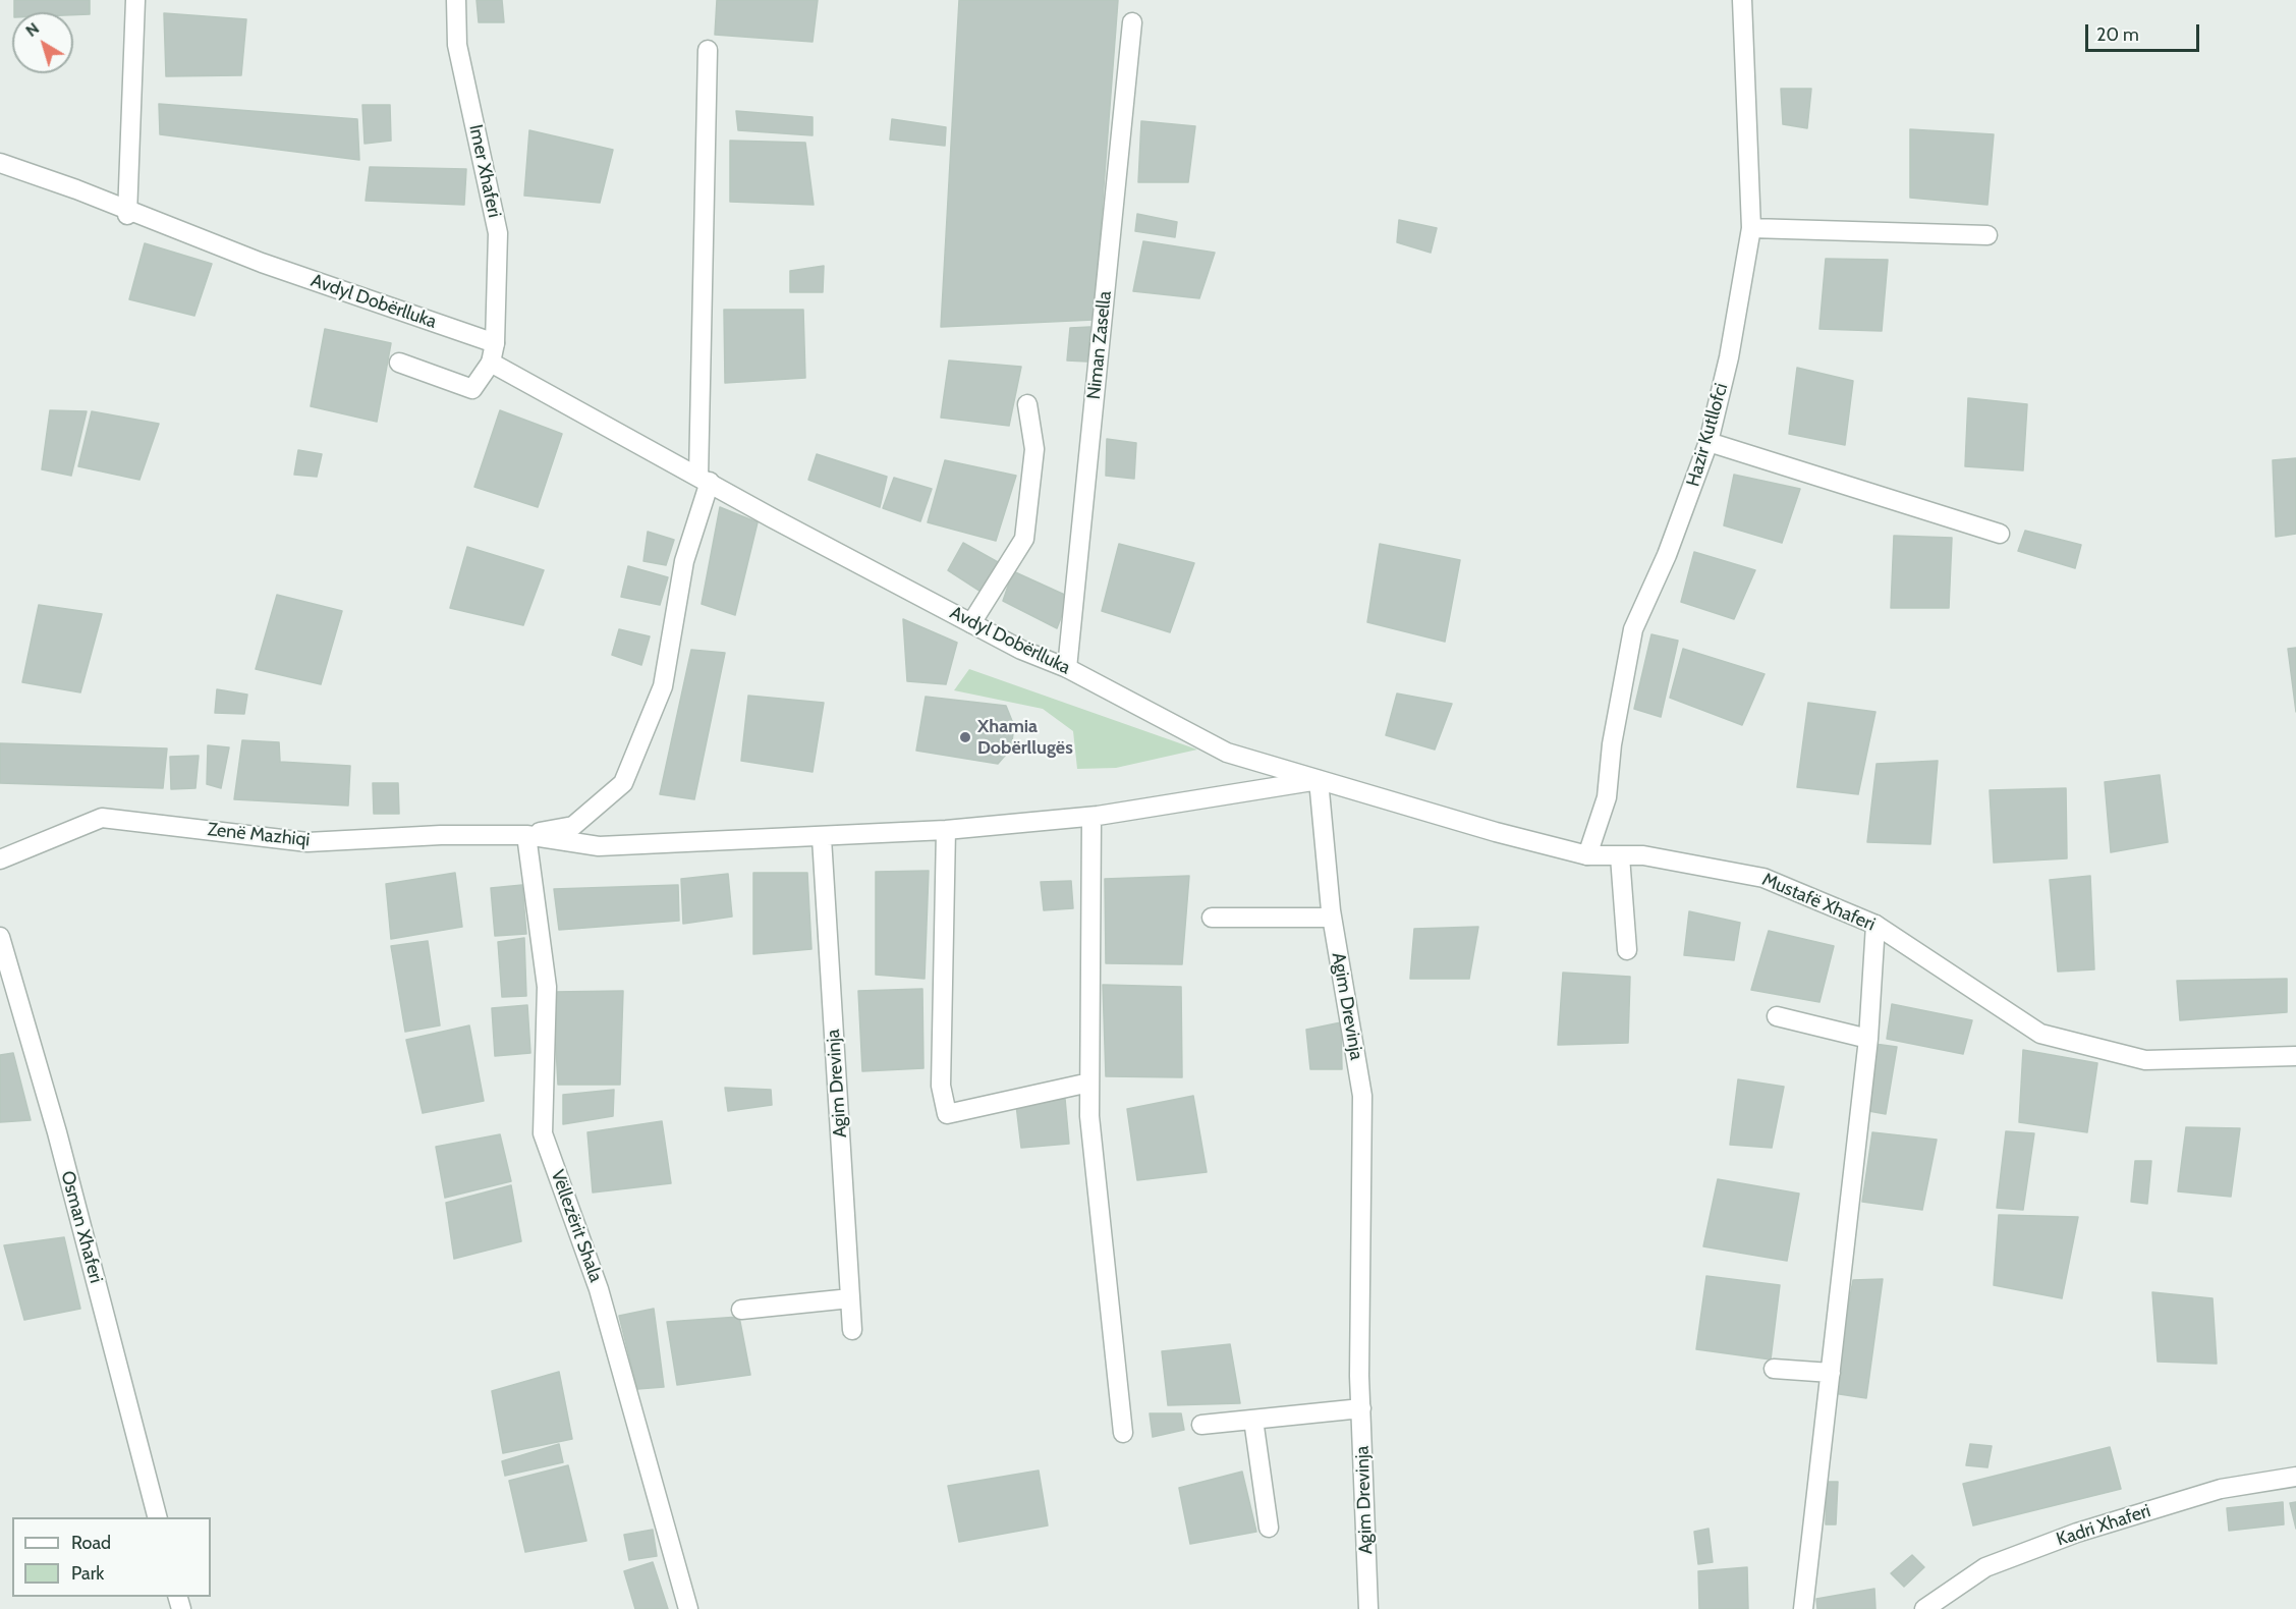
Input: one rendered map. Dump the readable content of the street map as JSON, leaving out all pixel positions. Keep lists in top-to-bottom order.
{
  "streets": {
    "street": [
      "Imer Xhaferi",
      "Avdyl Dobërlluka",
      "Niman Zasella",
      "Hazir Kutllofci",
      "Zenë Mazhiqi",
      "Mustafë Xhaferi",
      "Agim Drevinja",
      "Vëllezërit Shala",
      "Osman Xhaferi",
      "Kadri Xhaferi"
    ]
  },
  "crossings": [
    ["Imer Xhaferi", "Avdyl Dobërlluka"],
    ["Avdyl Dobërlluka", "Niman Zasella"],
    ["Avdyl Dobërlluka", "Mustafë Xhaferi"],
    ["Avdyl Dobërlluka", "Agim Drevinja"],
    ["Hazir Kutllofci", "Mustafë Xhaferi"],
    ["Zenë Mazhiqi", "Vëllezërit Shala"],
    ["Mustafë Xhaferi", "Agim Drevinja"]
  ],
  "places": ["Xhamia Dobërllugës"],
  "legend": ["Road", "Park"],
  "scale_bar": "20 m",
  "north": "top left"
}
